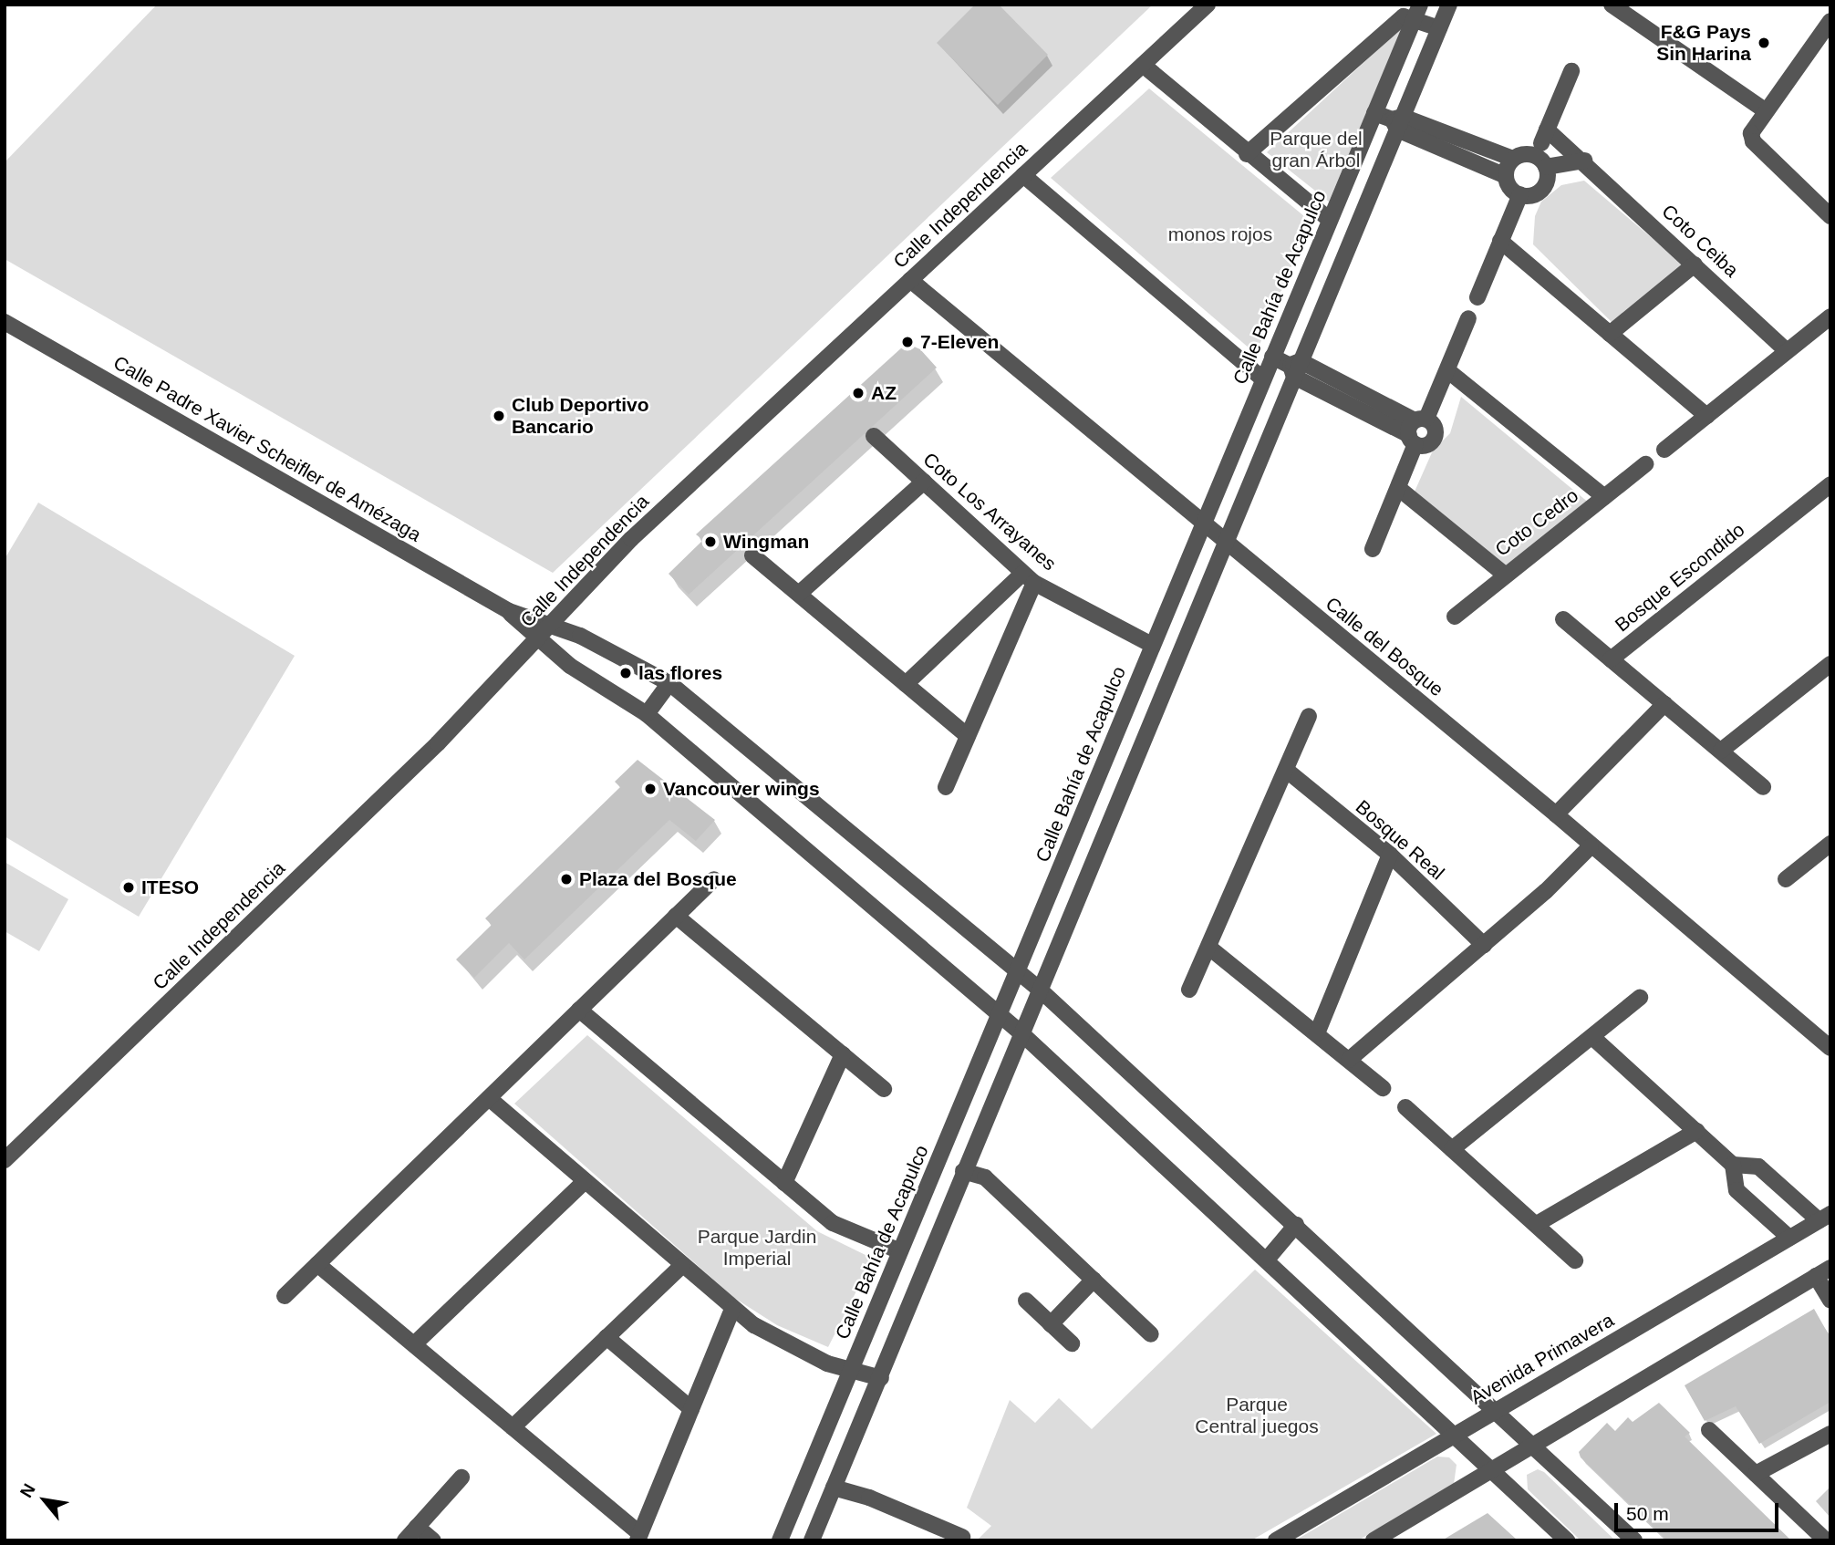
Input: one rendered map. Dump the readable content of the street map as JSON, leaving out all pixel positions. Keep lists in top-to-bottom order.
{
  "streets": {
    "street": [
      "Calle Independencia",
      "Coto Ceiba",
      "Calle Bahía de Acapulco",
      "Calle Padre Xavier Scheifler de Amézaga",
      "Coto Los Arrayanes",
      "Coto Cedro",
      "Bosque Escondido",
      "Calle del Bosque",
      "Bosque Real",
      "Avenida Primavera"
    ]
  },
  "crossings": [
    ["Calle Independencia", "Calle Padre Xavier Scheifler de Amézaga"],
    ["Calle Independencia", "Calle del Bosque"],
    ["Calle Bahía de Acapulco", "Calle Padre Xavier Scheifler de Amézaga"],
    ["Calle Bahía de Acapulco", "Coto Los Arrayanes"],
    ["Calle Bahía de Acapulco", "Calle del Bosque"],
    ["Calle Padre Xavier Scheifler de Amézaga", "Avenida Primavera"]
  ],
  "parks": [
    "Parque del gran Árbol",
    "monos rojos",
    "Parque Jardin Imperial",
    "Parque Central juegos"
  ],
  "places": [
    "F&G Pays Sin Harina",
    "7-Eleven",
    "AZ",
    "Club Deportivo Bancario",
    "Wingman",
    "las flores",
    "Vancouver wings",
    "Plaza del Bosque",
    "ITESO"
  ],
  "scale_bar": "50 m",
  "north": "top left"
}
